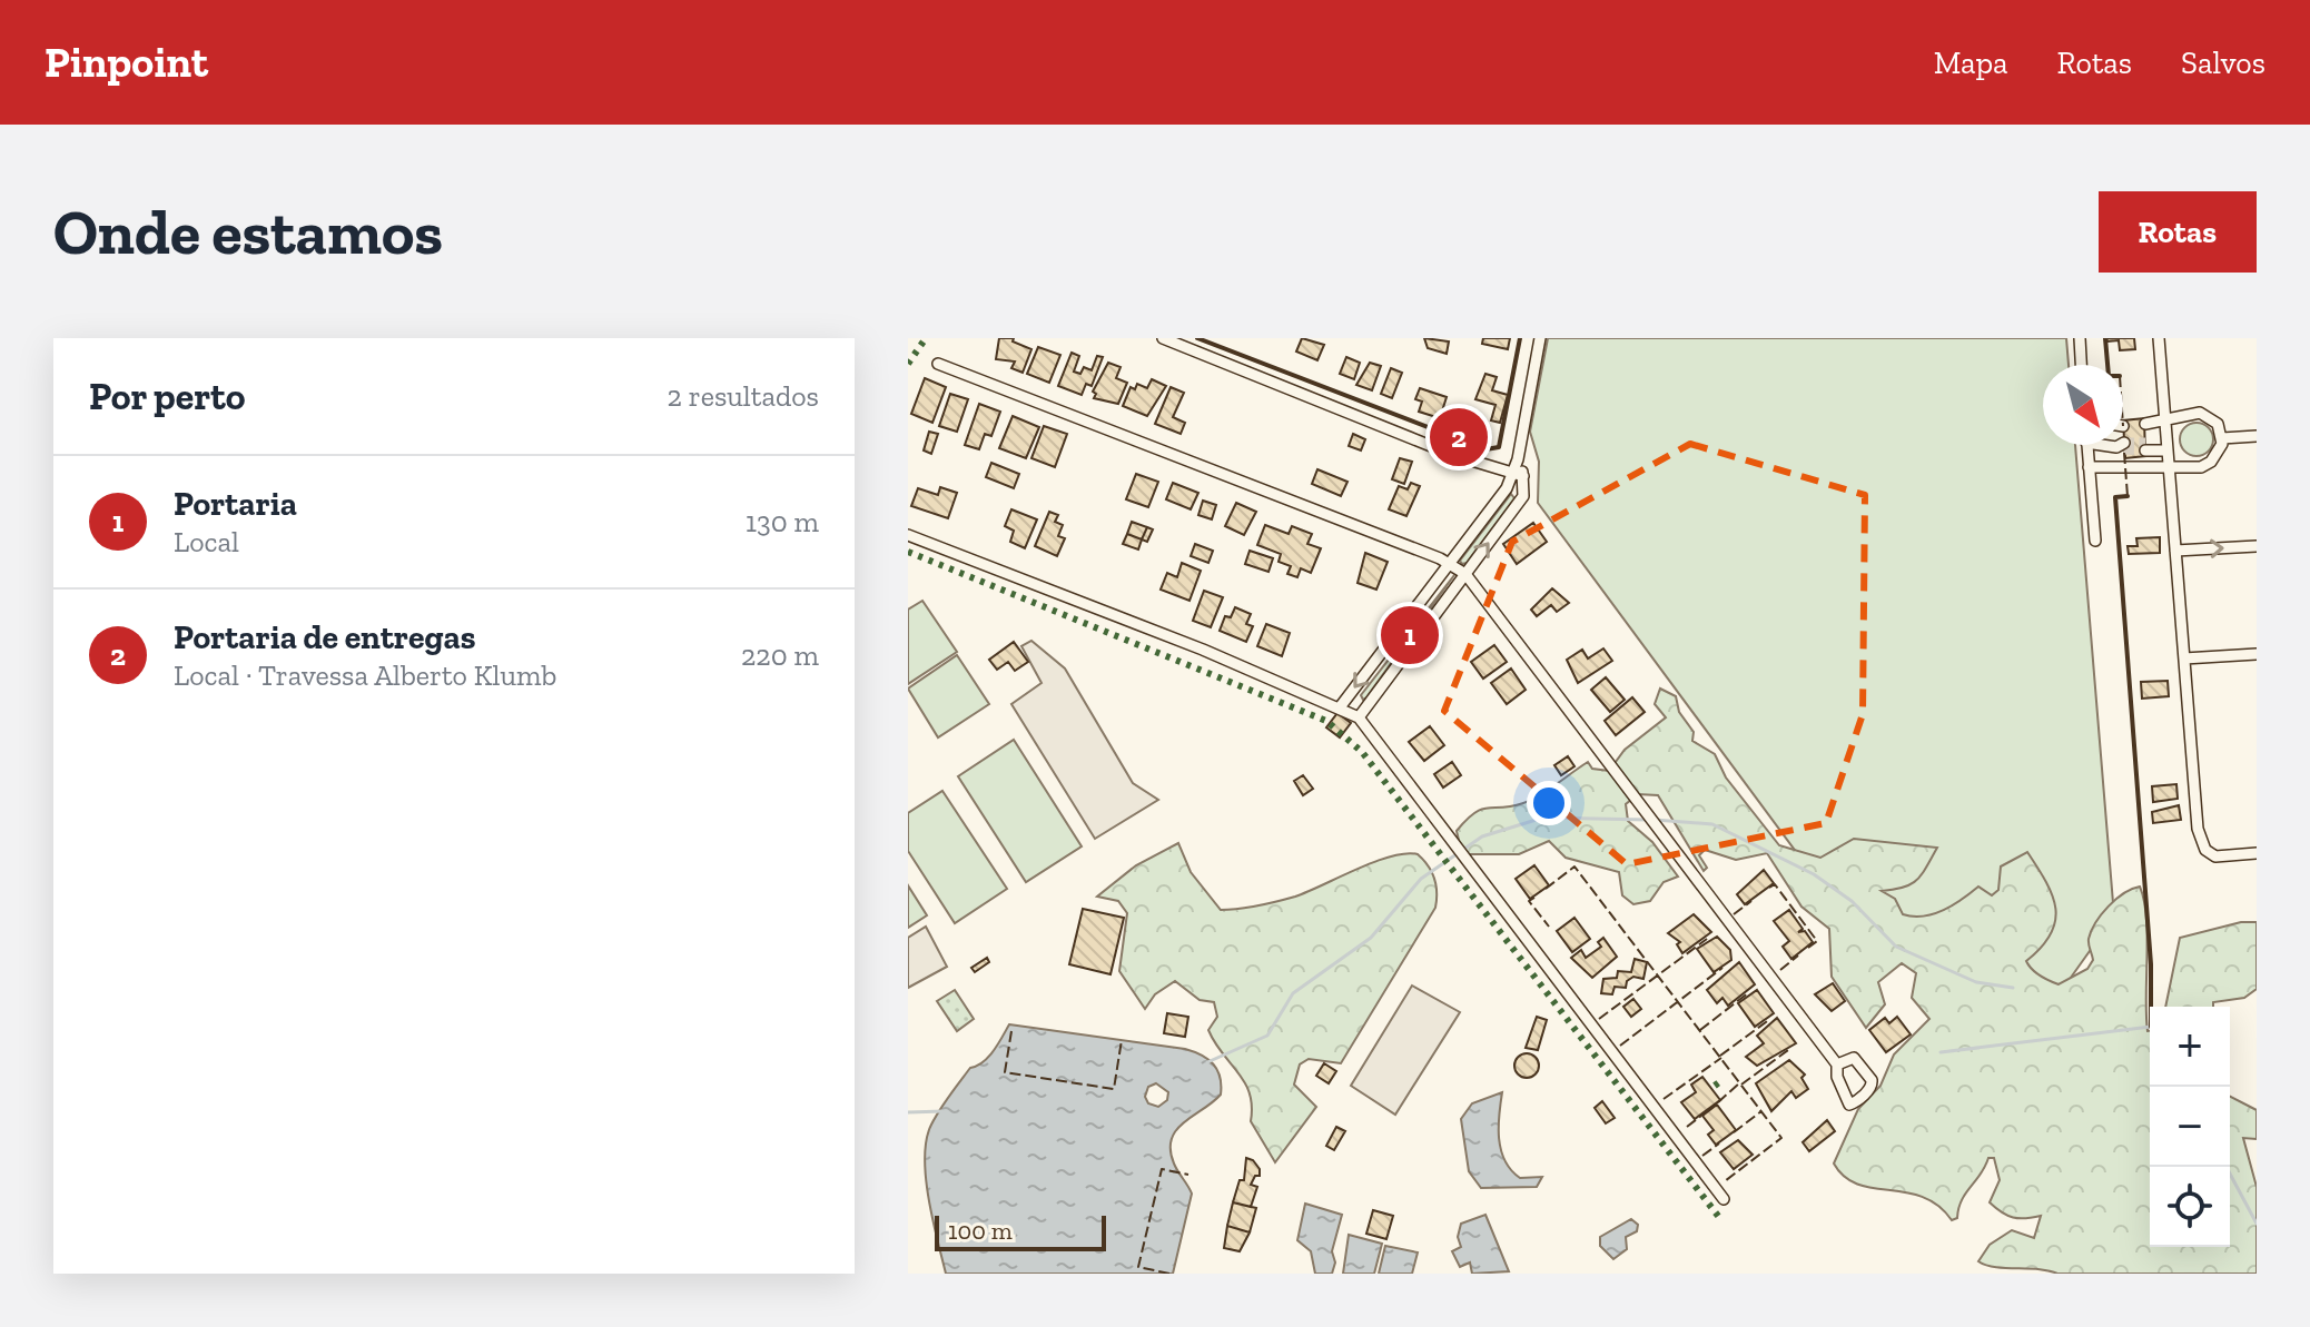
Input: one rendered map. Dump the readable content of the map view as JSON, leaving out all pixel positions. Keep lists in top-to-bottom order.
{
  "scale_bar": "100 m",
  "north": "bottom right",
  "page": {
    "header": "Pinpoint",
    "nav": ["Mapa", "Rotas", "Salvos"],
    "buttons": "Rotas",
    "title": "Onde estamos",
    "heading": ["Por perto", "2 resultados"],
    "pins": ["2", "1"],
    "list": [
      {
        "mark": "1",
        "name": "Portaria",
        "note": "Local",
        "value": "130 m"
      },
      {
        "mark": "2",
        "name": "Portaria de entregas",
        "note": "Local · Travessa Alberto Klumb",
        "value": "220 m"
      }
    ],
    "map_buttons": ["+", "−"],
    "scale": "100 m"
  }
}
